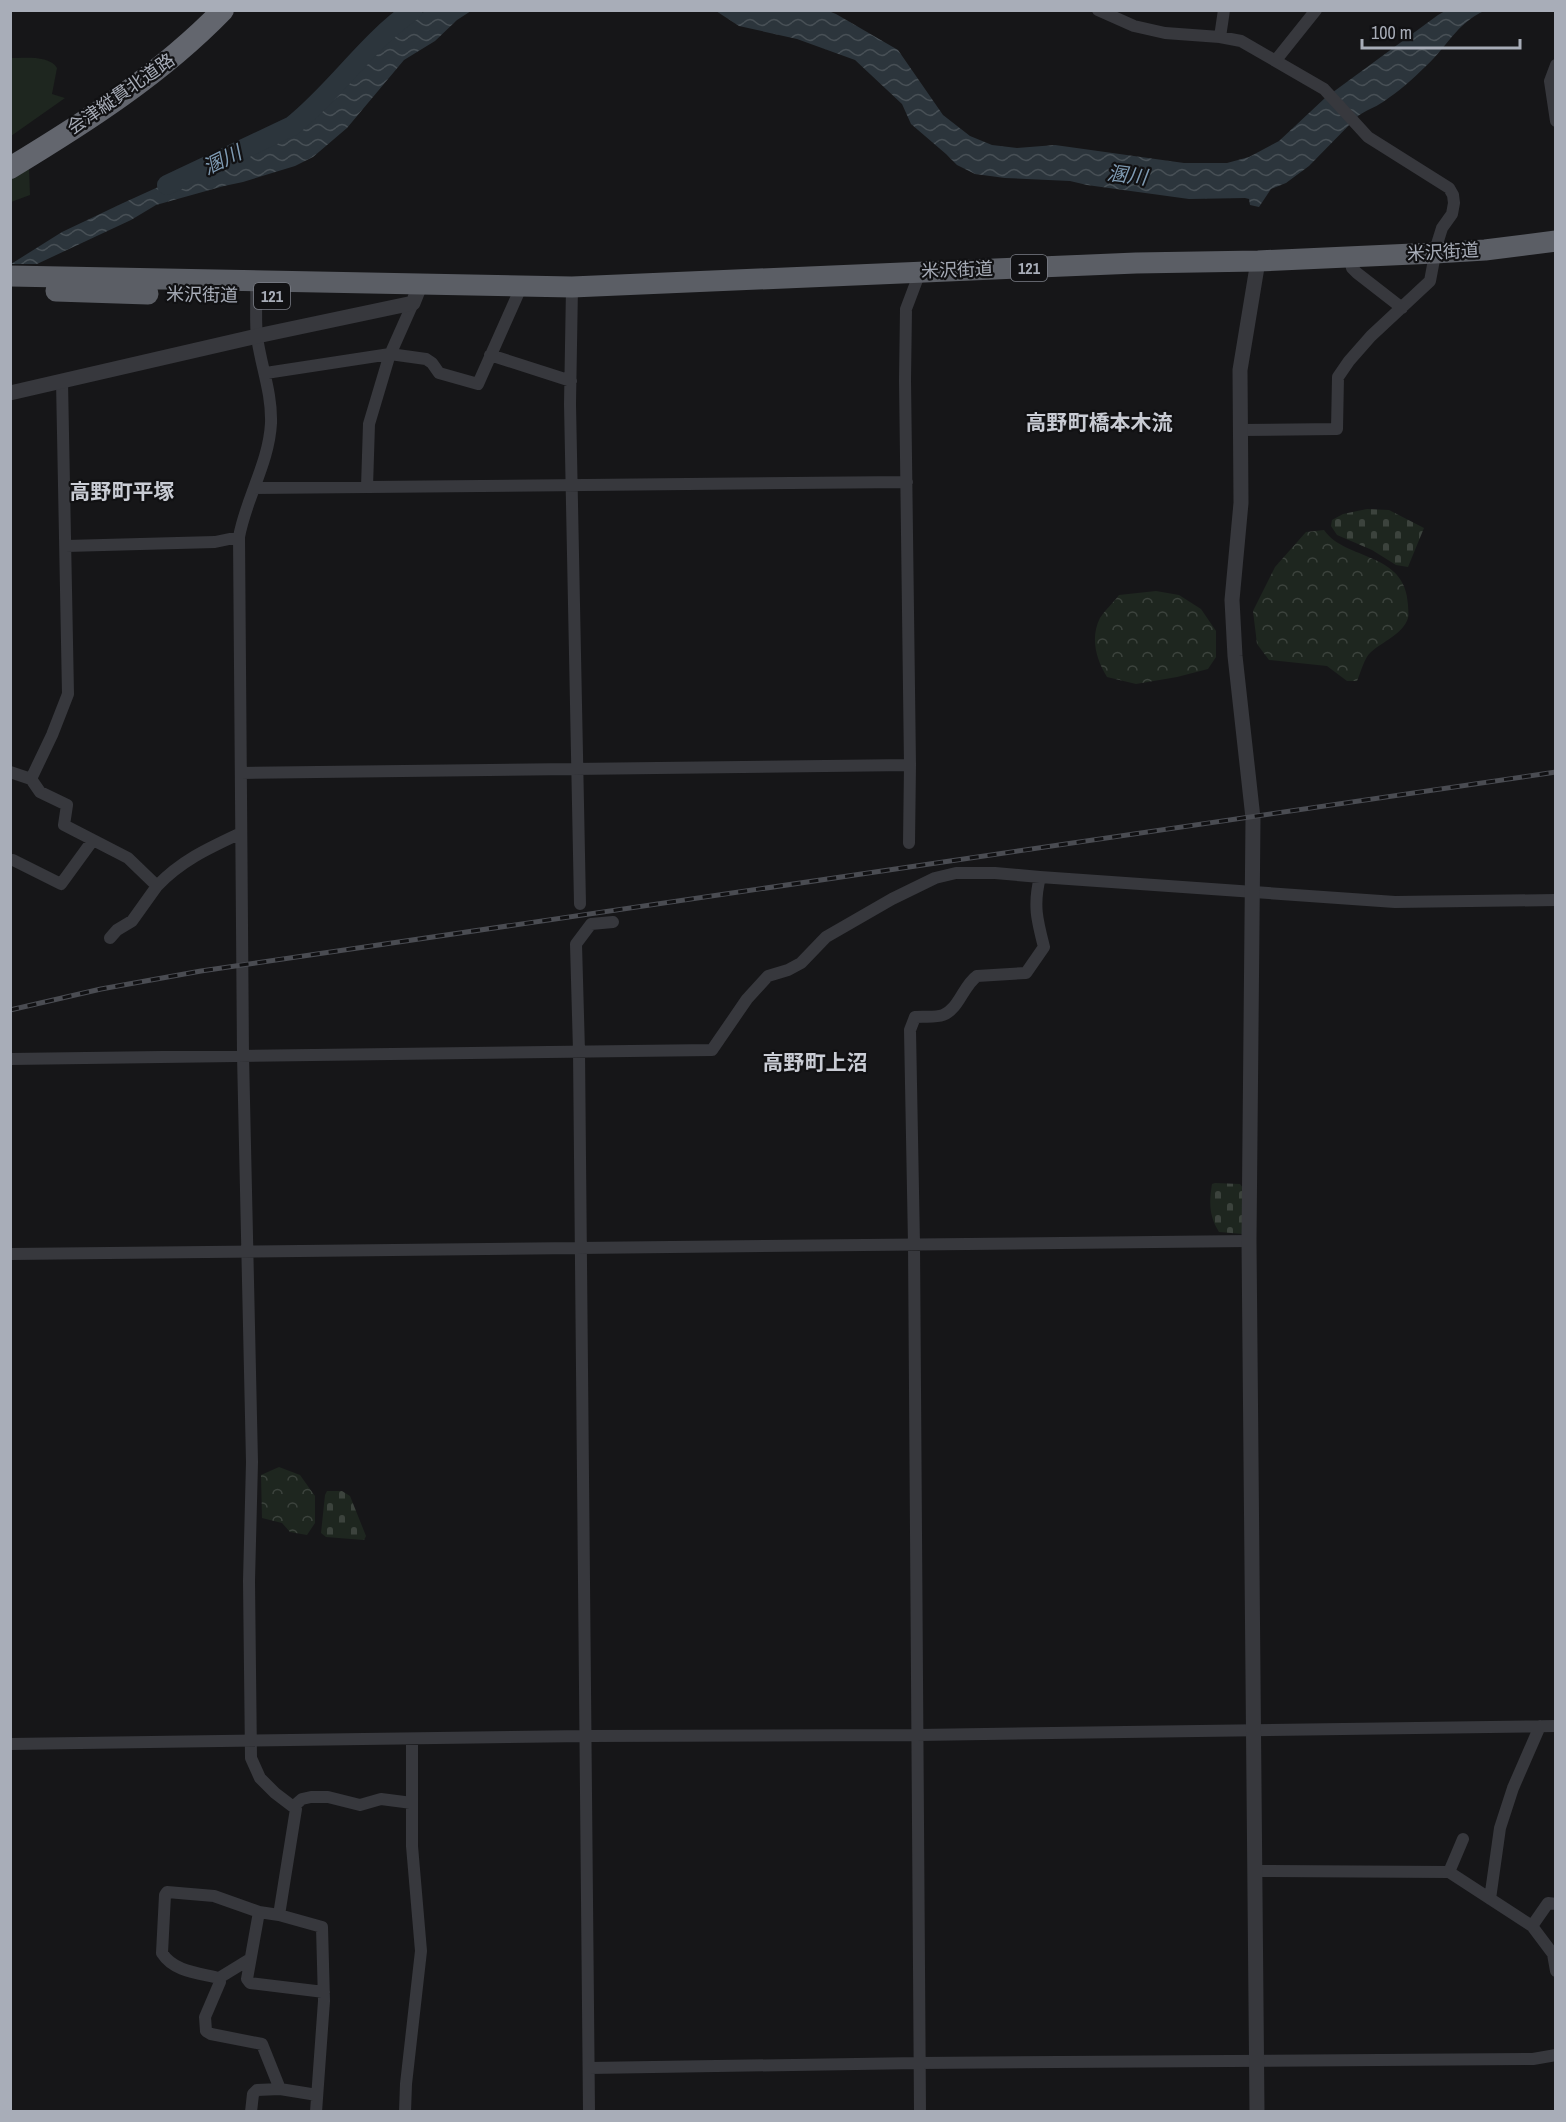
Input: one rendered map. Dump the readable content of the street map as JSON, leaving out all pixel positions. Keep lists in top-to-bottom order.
{
  "streets": {
    "highway": ["会津縦貫北道路", "米沢街道", "121"]
  },
  "districts": ["高野町橋本木流", "高野町平塚", "高野町上沼"],
  "water": ["溷川"],
  "scale_bar": "100 m"
}
